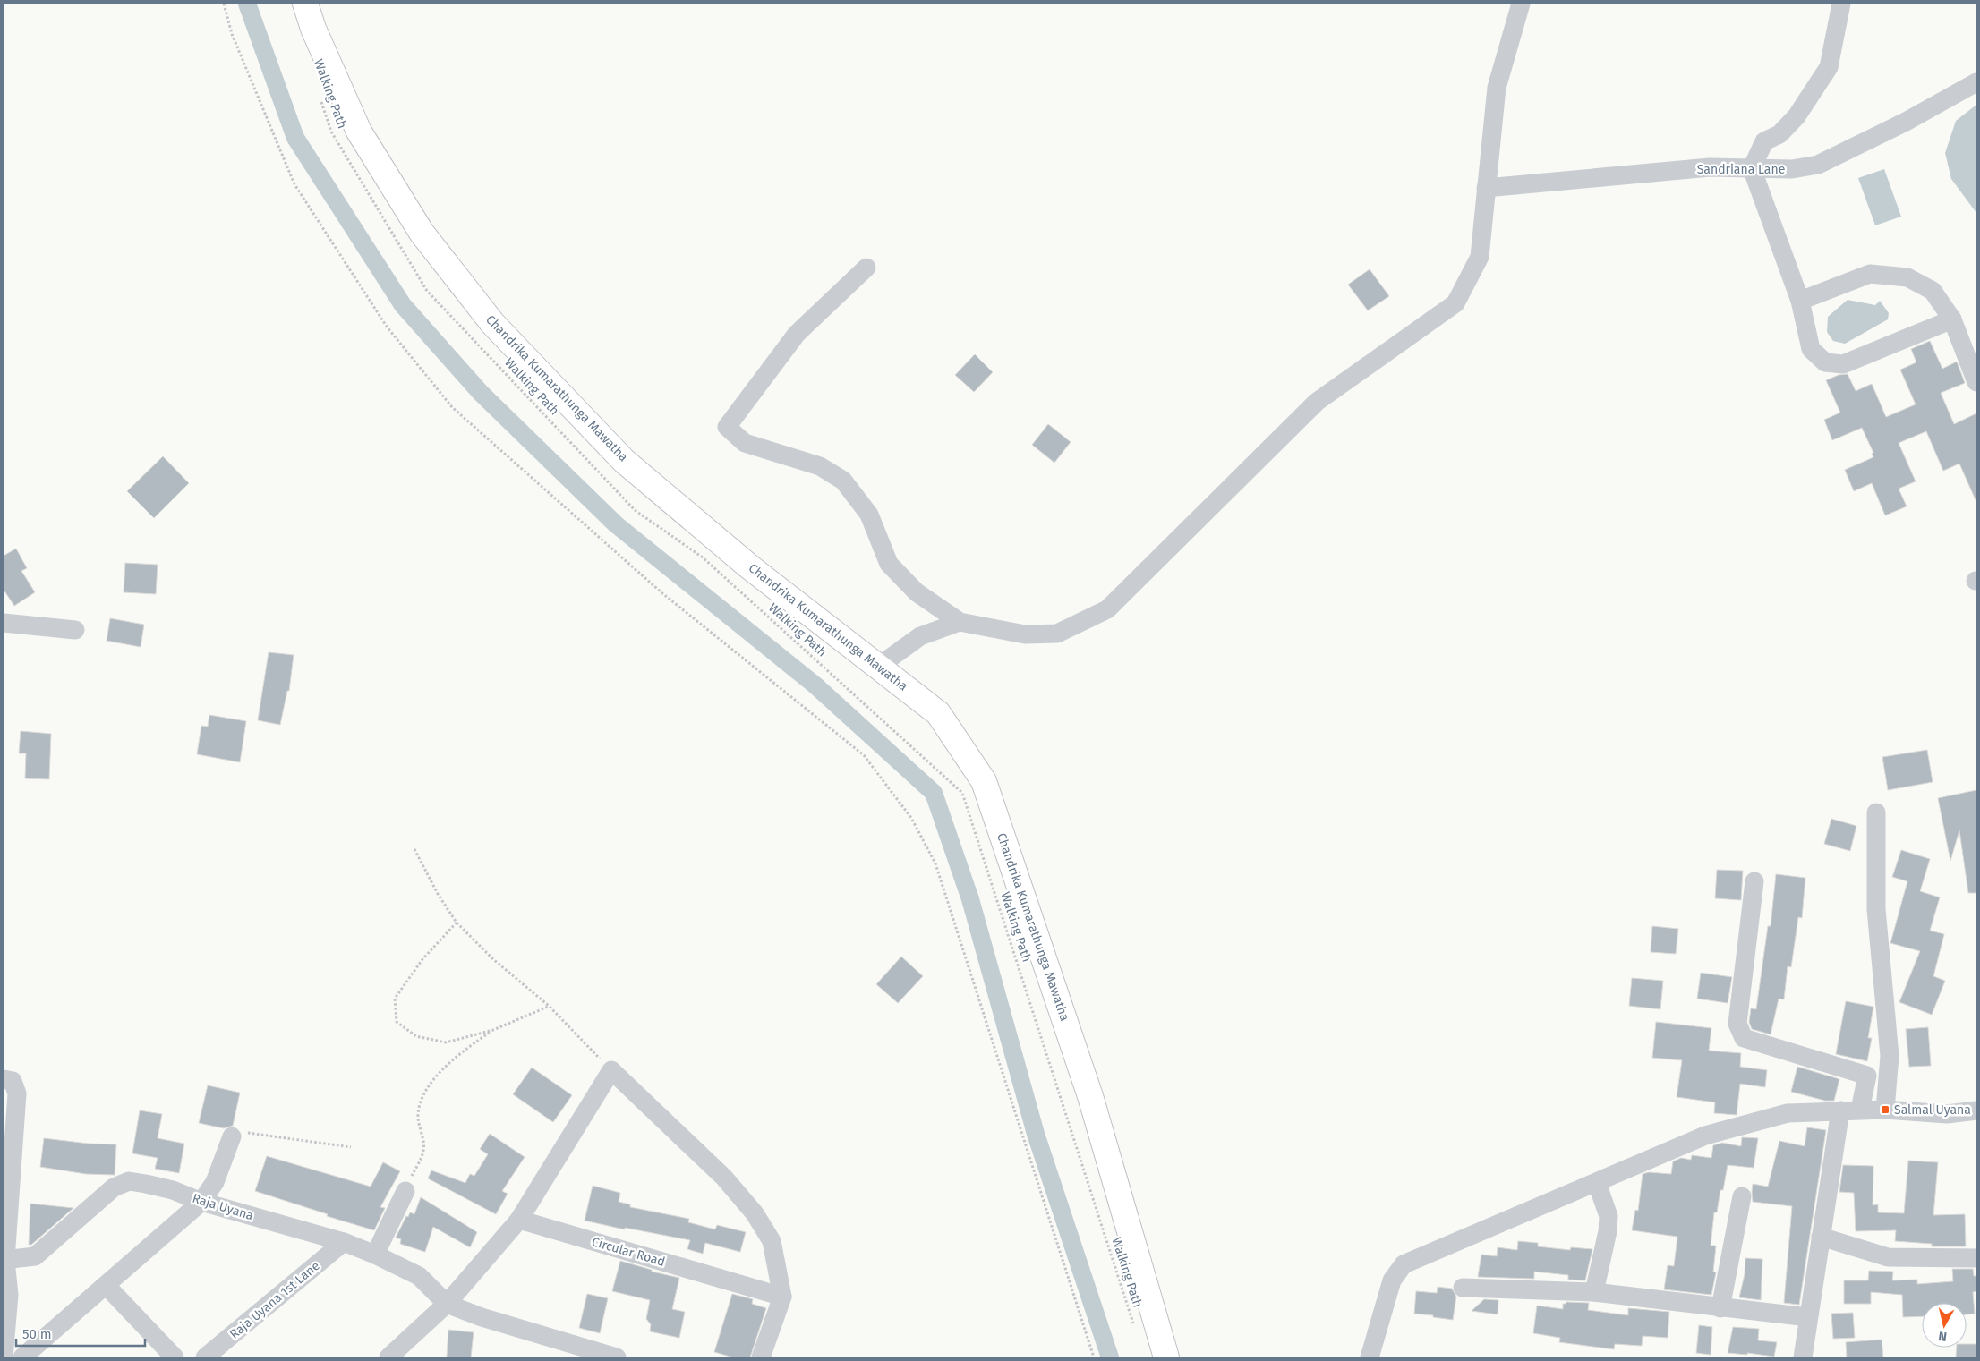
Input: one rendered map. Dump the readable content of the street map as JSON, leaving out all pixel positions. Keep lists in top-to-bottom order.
{
  "streets": {
    "main road": ["Chandrika Kumarathunga Mawatha"],
    "street": [
      "Sandriana Lane",
      "Raja Uyana",
      "Circular Road",
      "Raja Uyana 1st Lane"
    ],
    "path": ["Walking Path"]
  },
  "crossings": [
    ["Raja Uyana", "Raja Uyana 1st Lane"]
  ],
  "places": {
    "transit": ["Salmal Uyana"]
  },
  "scale_bar": "50 m",
  "north": "bottom"
}
